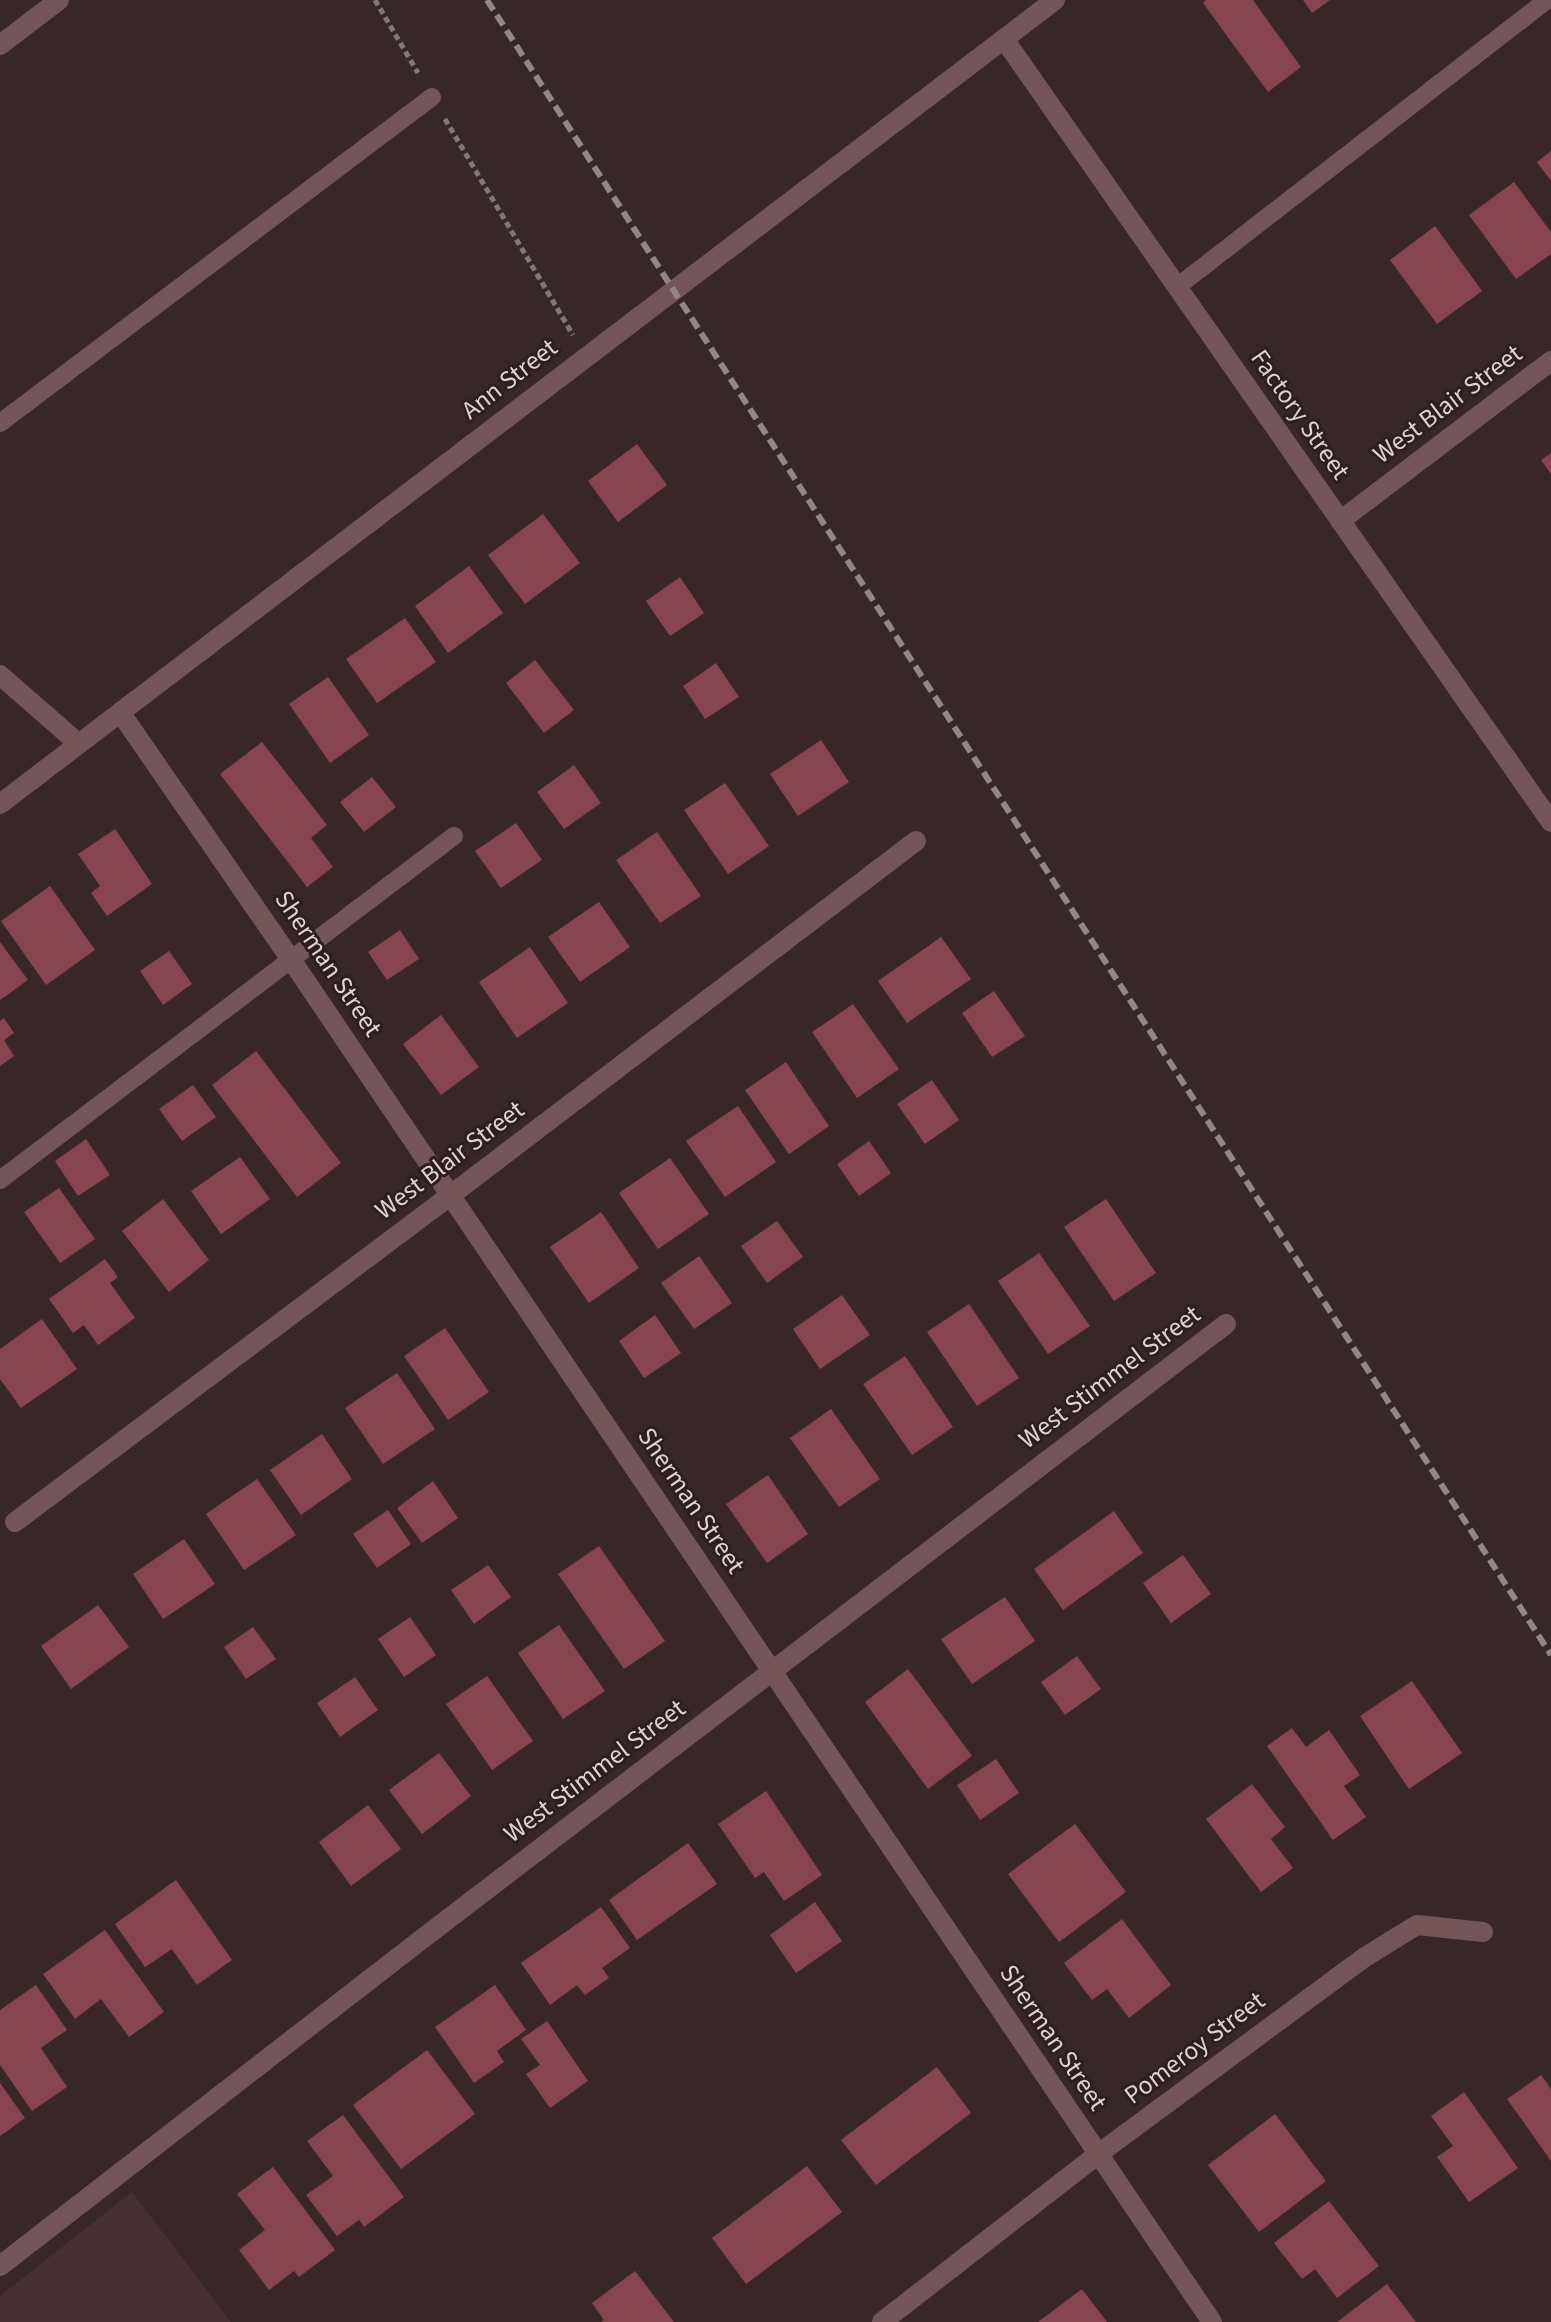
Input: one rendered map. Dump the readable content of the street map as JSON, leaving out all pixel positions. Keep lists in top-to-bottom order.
{
  "streets": {
    "street": [
      "Ann Street",
      "West Blair Street",
      "Factory Street",
      "Sherman Street",
      "West Stimmel Street",
      "Pomeroy Street"
    ]
  },
  "crossings": [
    ["Ann Street", "Factory Street"],
    ["Ann Street", "Sherman Street"],
    ["West Blair Street", "Factory Street"],
    ["West Blair Street", "Sherman Street"],
    ["Sherman Street", "West Stimmel Street"],
    ["Sherman Street", "Pomeroy Street"]
  ]
}
